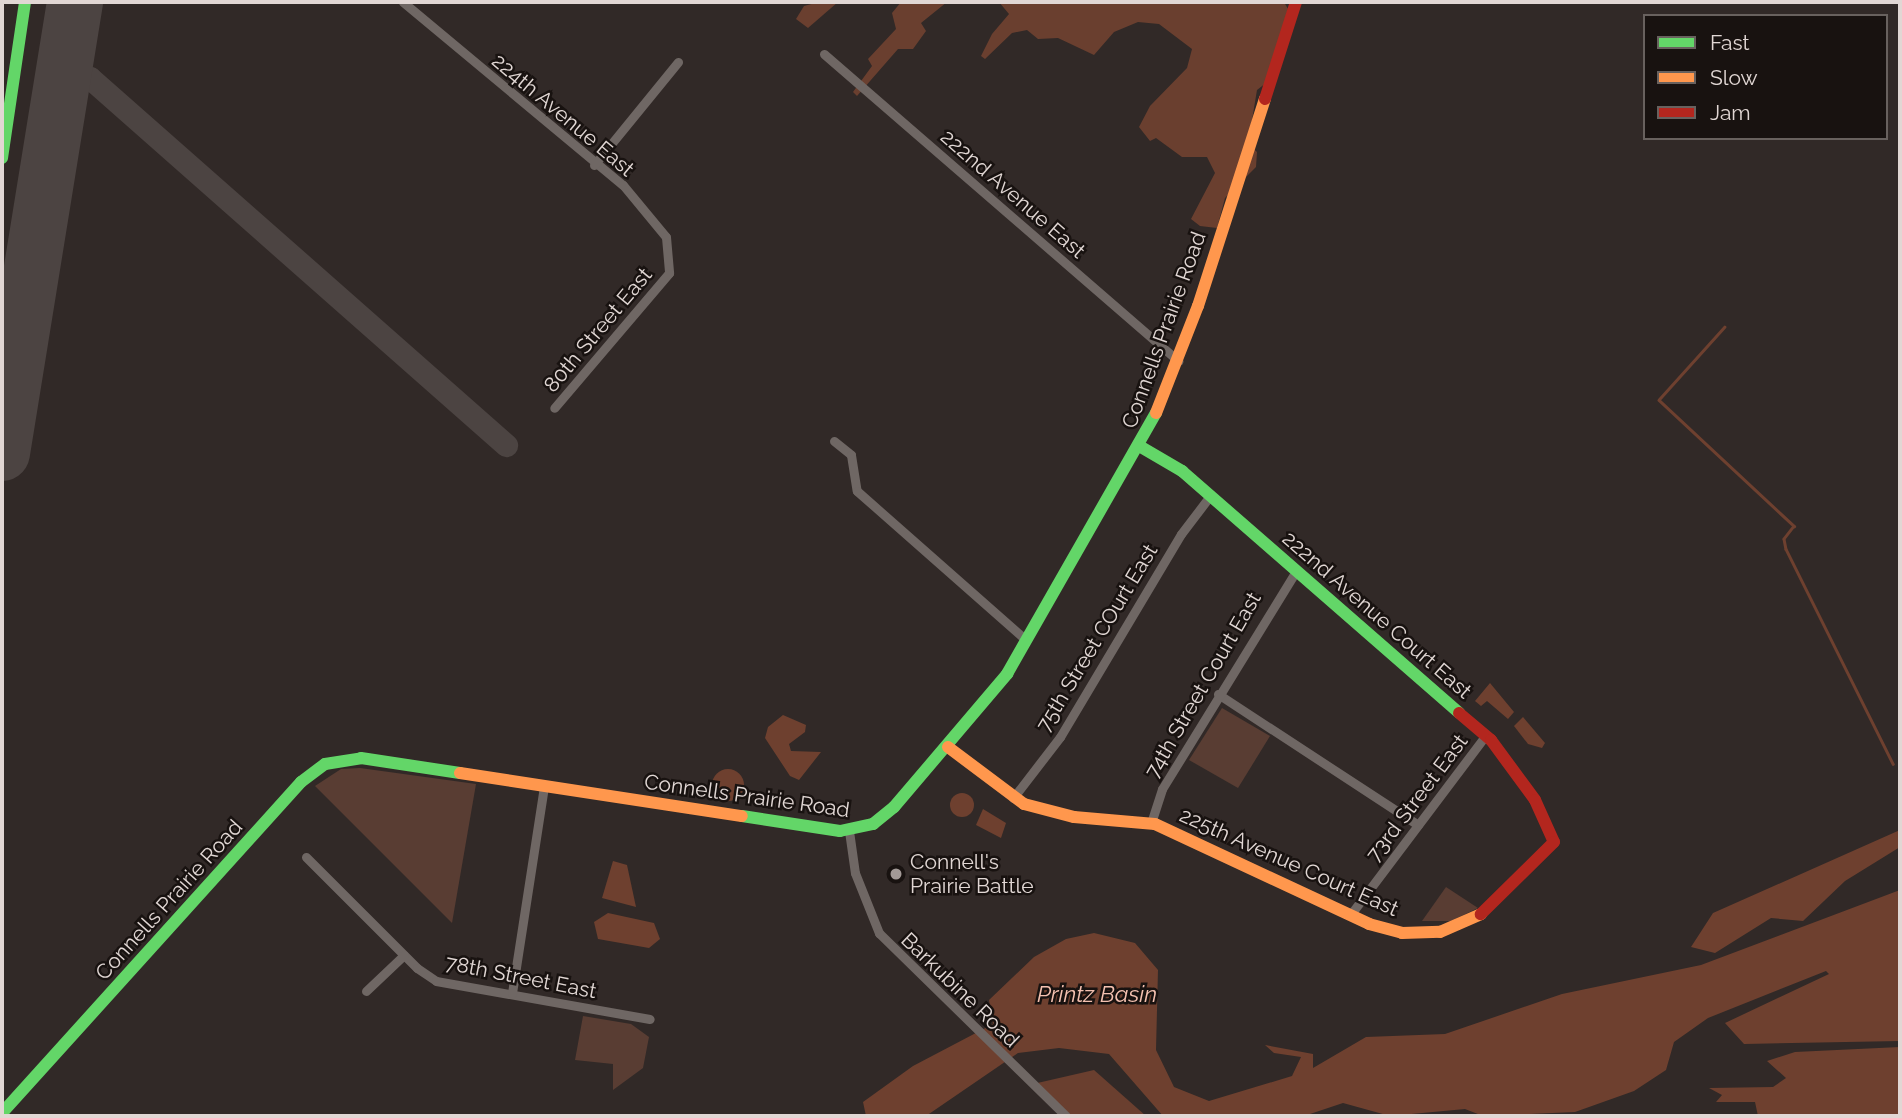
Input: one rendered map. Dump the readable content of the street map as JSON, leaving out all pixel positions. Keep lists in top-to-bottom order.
{
  "streets": {
    "street": [
      "224th Avenue East",
      "222nd Avenue East",
      "80th Street East",
      "Connells Prairie Road",
      "222nd Avenue Court East",
      "75th Street COurt East",
      "74th Street Court East",
      "73rd Street East",
      "225th Avenue Court East",
      "78th Street East",
      "Barkubine Road"
    ]
  },
  "crossings": [
    ["224th Avenue East", "80th Street East"],
    ["222nd Avenue East", "Connells Prairie Road"],
    ["Connells Prairie Road", "222nd Avenue Court East"],
    ["Connells Prairie Road", "225th Avenue Court East"],
    ["Connells Prairie Road", "Barkubine Road"],
    ["222nd Avenue Court East", "75th Street COurt East"],
    ["222nd Avenue Court East", "74th Street Court East"],
    ["222nd Avenue Court East", "73rd Street East"],
    ["222nd Avenue Court East", "225th Avenue Court East"],
    ["75th Street COurt East", "225th Avenue Court East"],
    ["74th Street Court East", "225th Avenue Court East"],
    ["73rd Street East", "225th Avenue Court East"]
  ],
  "water": ["Printz Basin"],
  "places": ["Connell's Prairie Battle"],
  "legend": ["Fast", "Slow", "Jam"]
}
